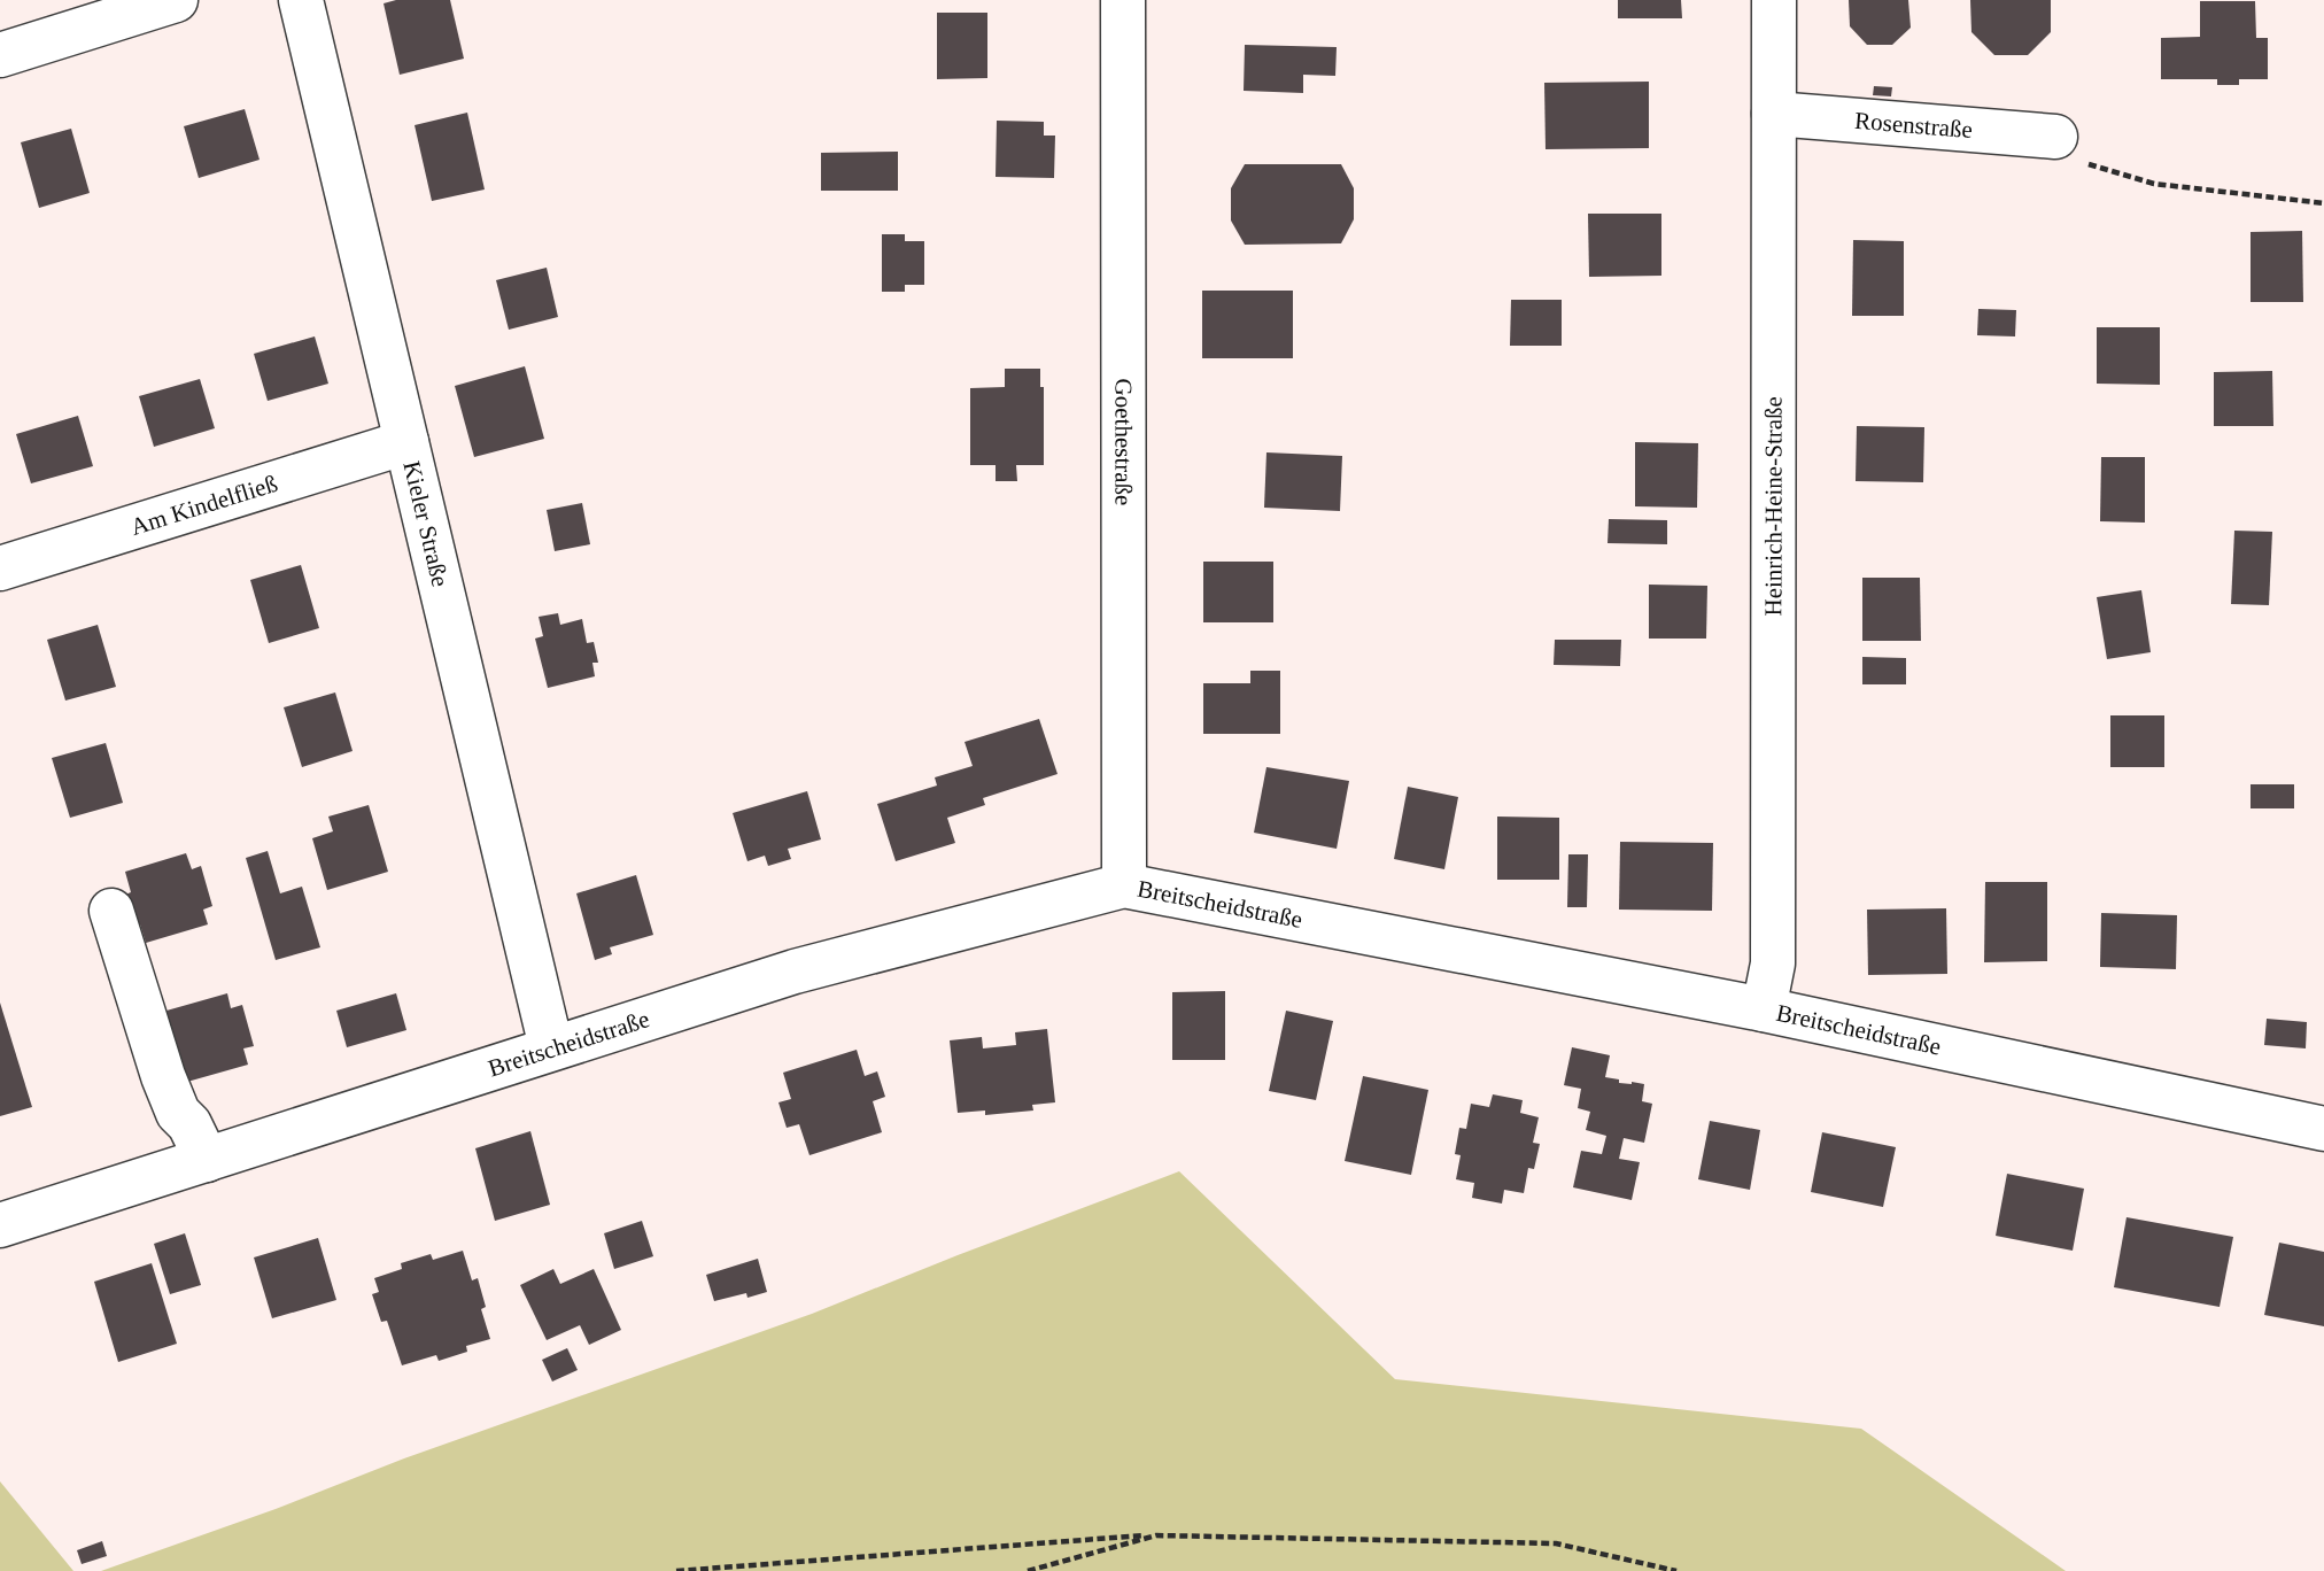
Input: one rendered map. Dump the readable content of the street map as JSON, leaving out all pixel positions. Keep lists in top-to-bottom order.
{
  "streets": {
    "street": [
      "Rosenstraße",
      "Goethestraße",
      "Am Kindelfließ",
      "Heinrich-Heine-Straße",
      "Kieler Straße",
      "Breitscheidstraße"
    ]
  },
  "crossings": [
    ["Rosenstraße", "Heinrich-Heine-Straße"],
    ["Goethestraße", "Breitscheidstraße"],
    ["Am Kindelfließ", "Kieler Straße"],
    ["Heinrich-Heine-Straße", "Breitscheidstraße"],
    ["Kieler Straße", "Breitscheidstraße"]
  ]
}
